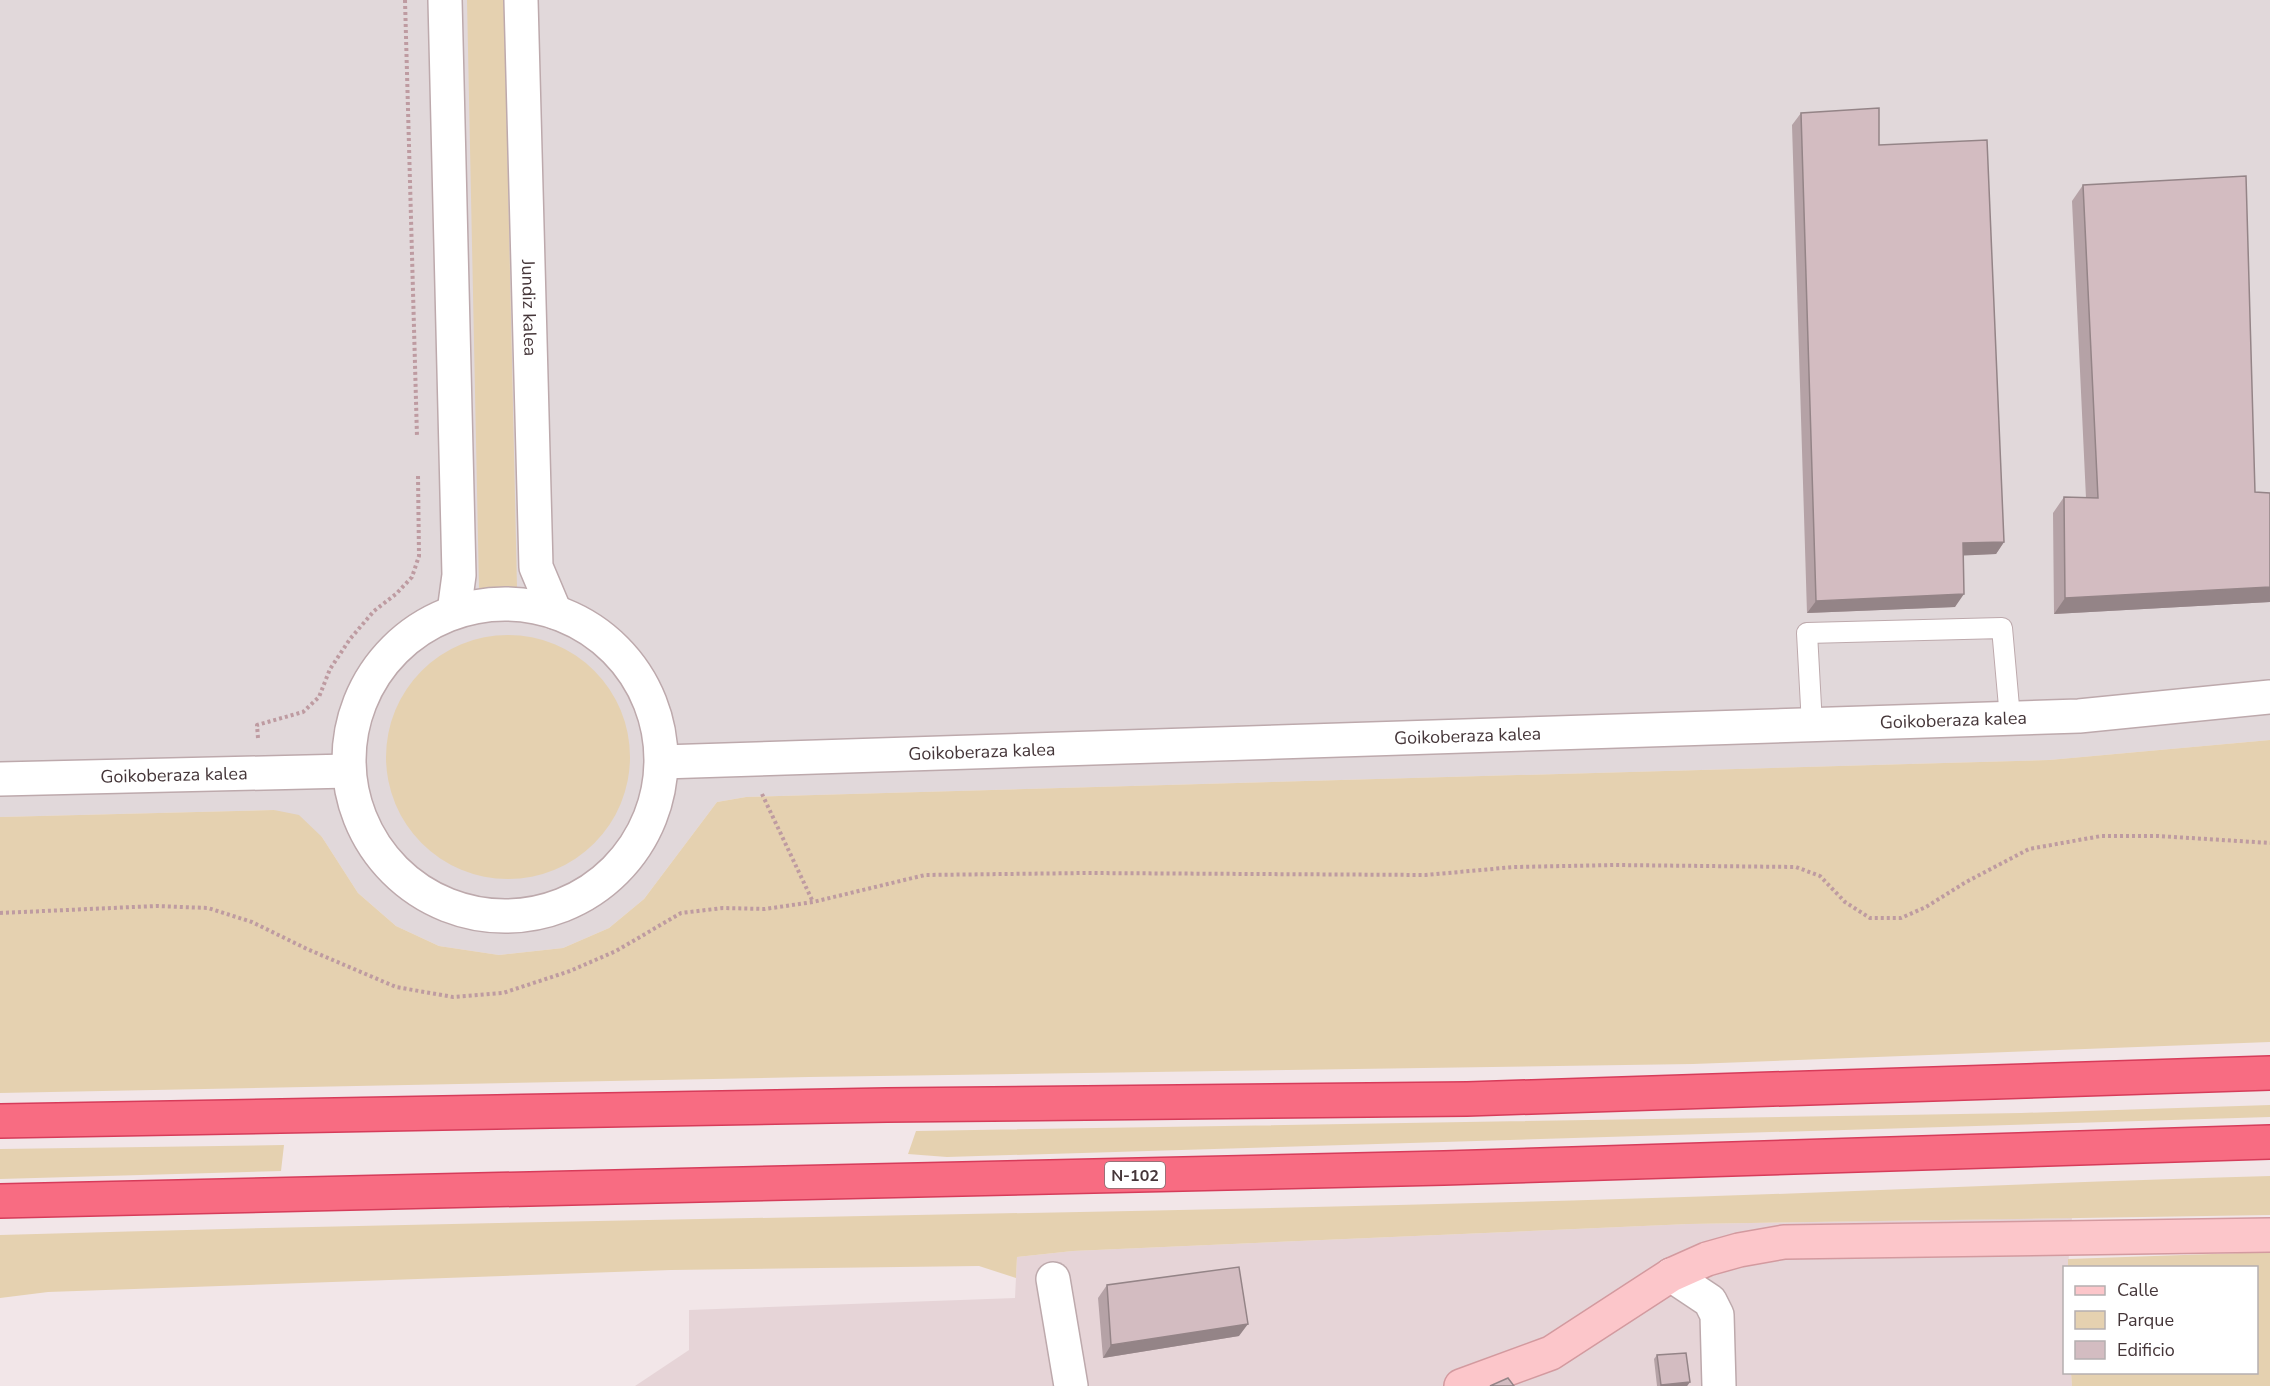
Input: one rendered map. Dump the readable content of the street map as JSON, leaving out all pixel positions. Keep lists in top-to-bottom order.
{
  "streets": {
    "highway": ["N-102"],
    "street": ["Jundiz kalea", "Goikoberaza kalea"]
  },
  "legend": ["Calle", "Parque", "Edificio"]
}
